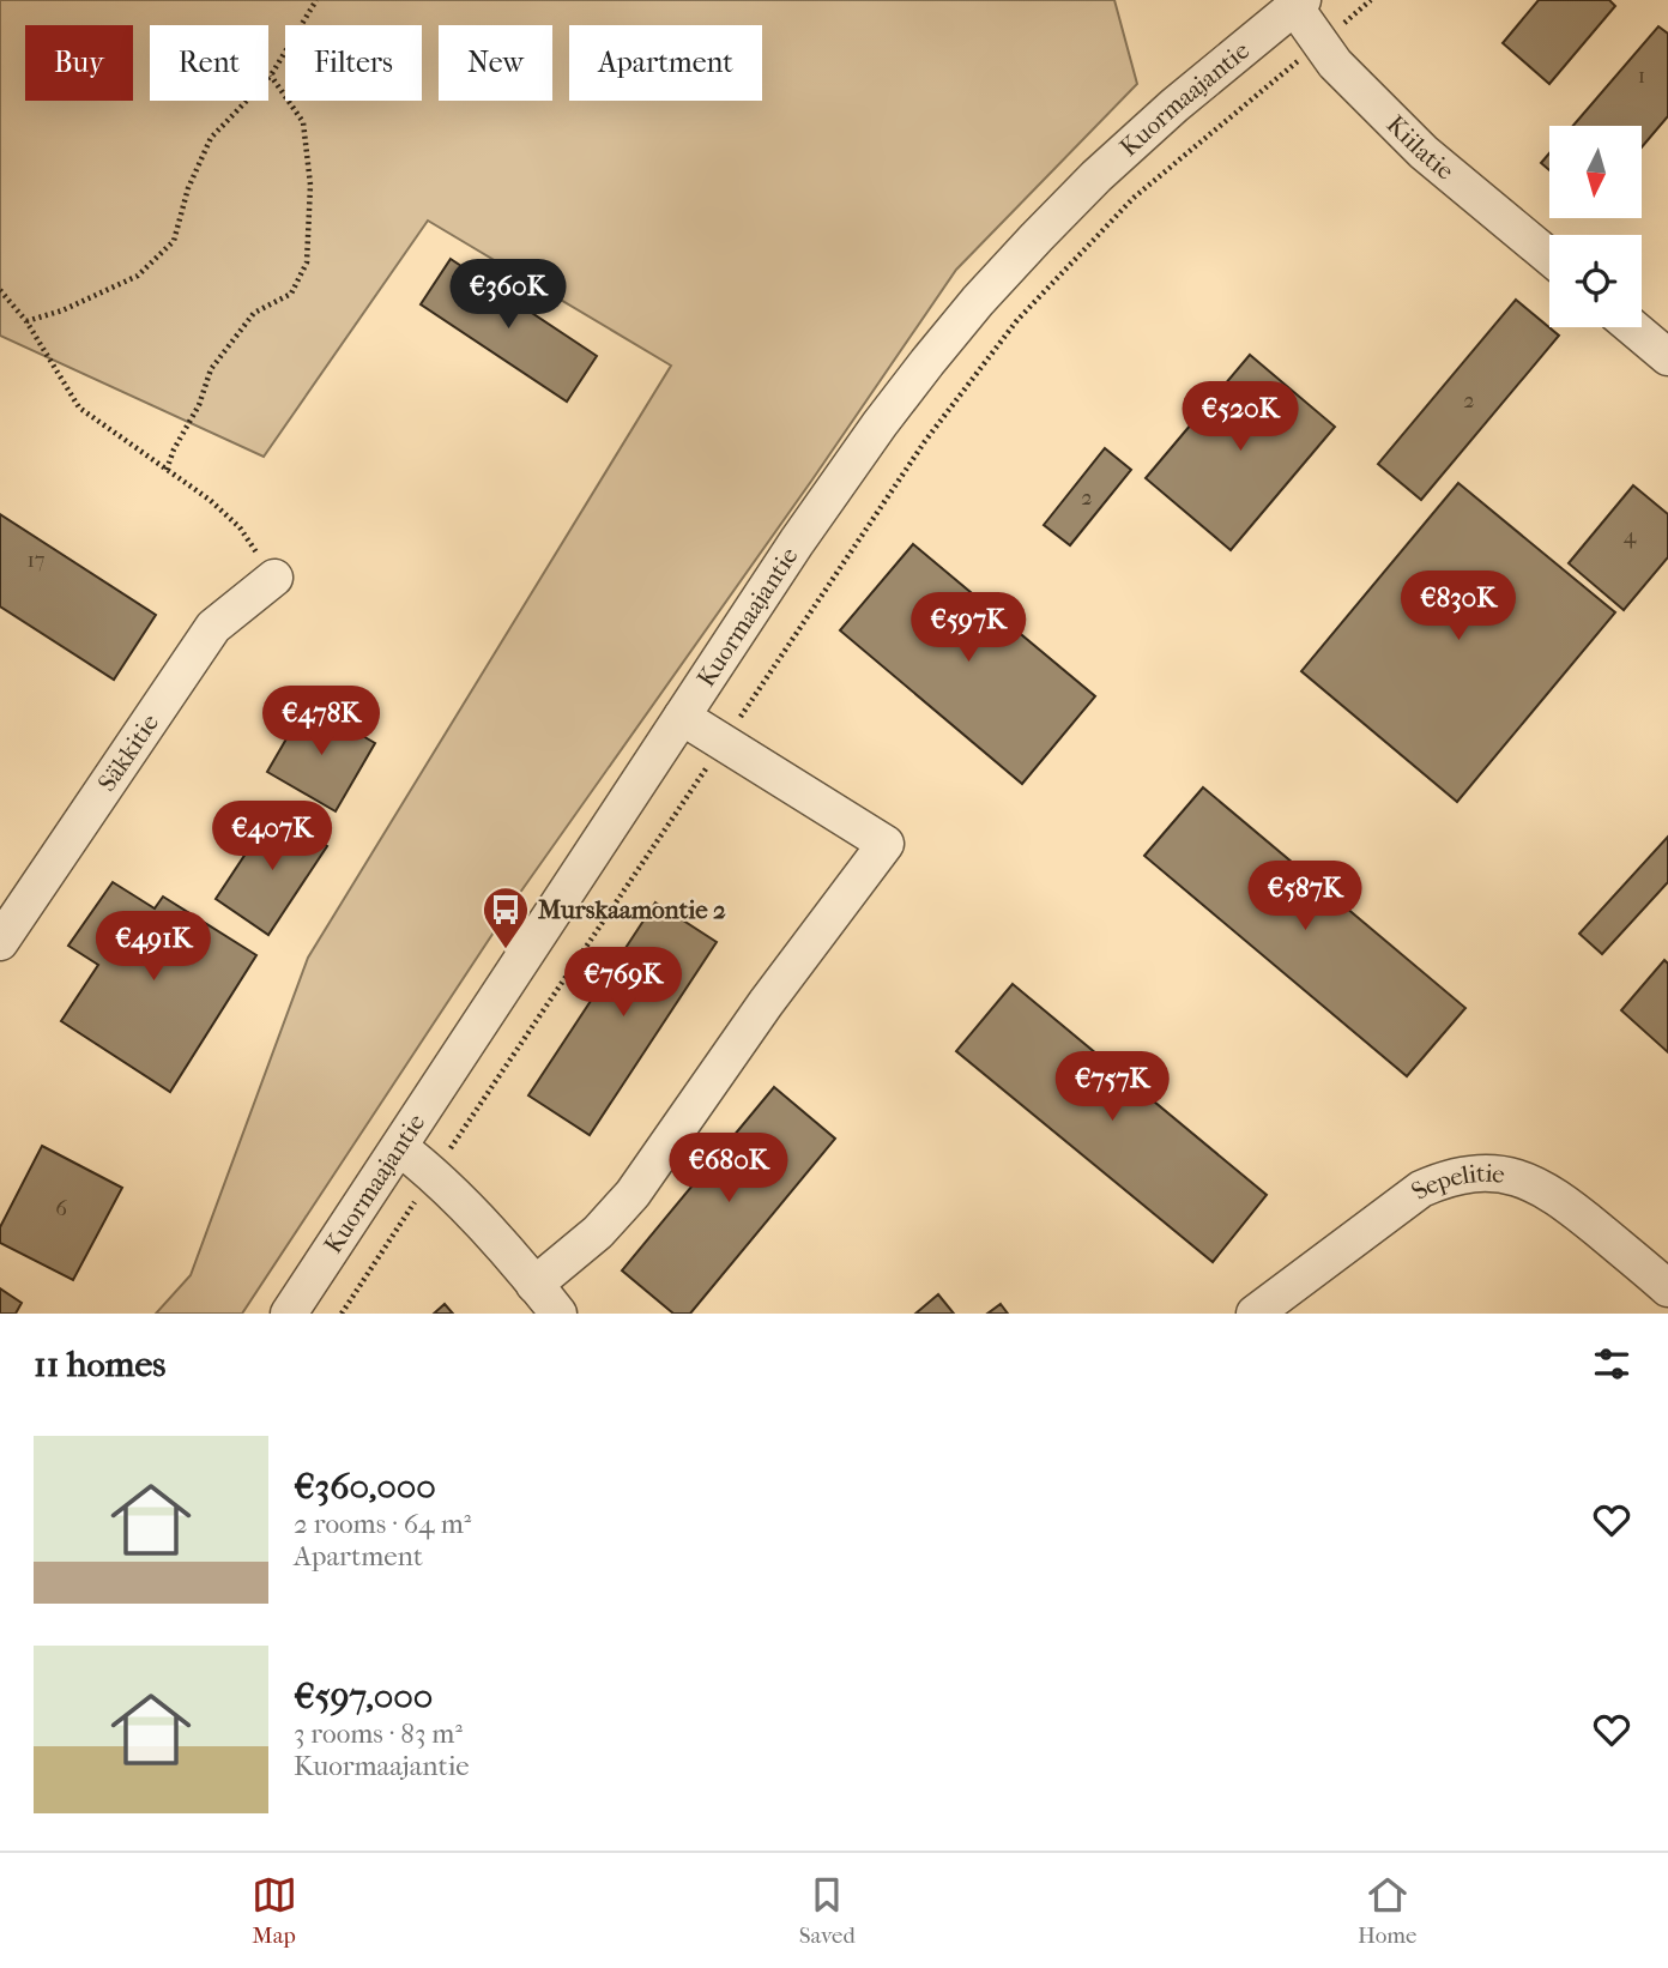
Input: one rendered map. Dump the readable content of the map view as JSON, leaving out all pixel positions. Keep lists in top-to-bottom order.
{
  "streets": {
    "street": [
      "Kuormaajantie",
      "Kiilatie",
      "Säkkitie",
      "Sepelitie"
    ]
  },
  "crossings": [
    ["Kuormaajantie", "Kiilatie"]
  ],
  "places": {
    "bus stop": ["Murskaamontie 2"]
  },
  "house_numbers": [
    "1",
    "2",
    "2",
    "4",
    "17",
    "6"
  ],
  "north": "bottom",
  "page": {
    "chip": [
      "Buy",
      "Rent",
      "Filters",
      "New",
      "Apartment"
    ],
    "price": [
      "€360K",
      "€520K",
      "€830K",
      "€597K",
      "€478K",
      "€407K",
      "€587K",
      "€491K",
      "€769K",
      "€757K",
      "€680K"
    ],
    "heading": "11 homes",
    "list": [
      {
        "name": "€360,000",
        "note": "2 rooms · 64 m² · Apartment"
      },
      {
        "name": "€597,000",
        "note": "3 rooms · 83 m² · Kuormaajantie"
      }
    ],
    "tabs": ["Map", "Saved", "Home"]
  }
}
